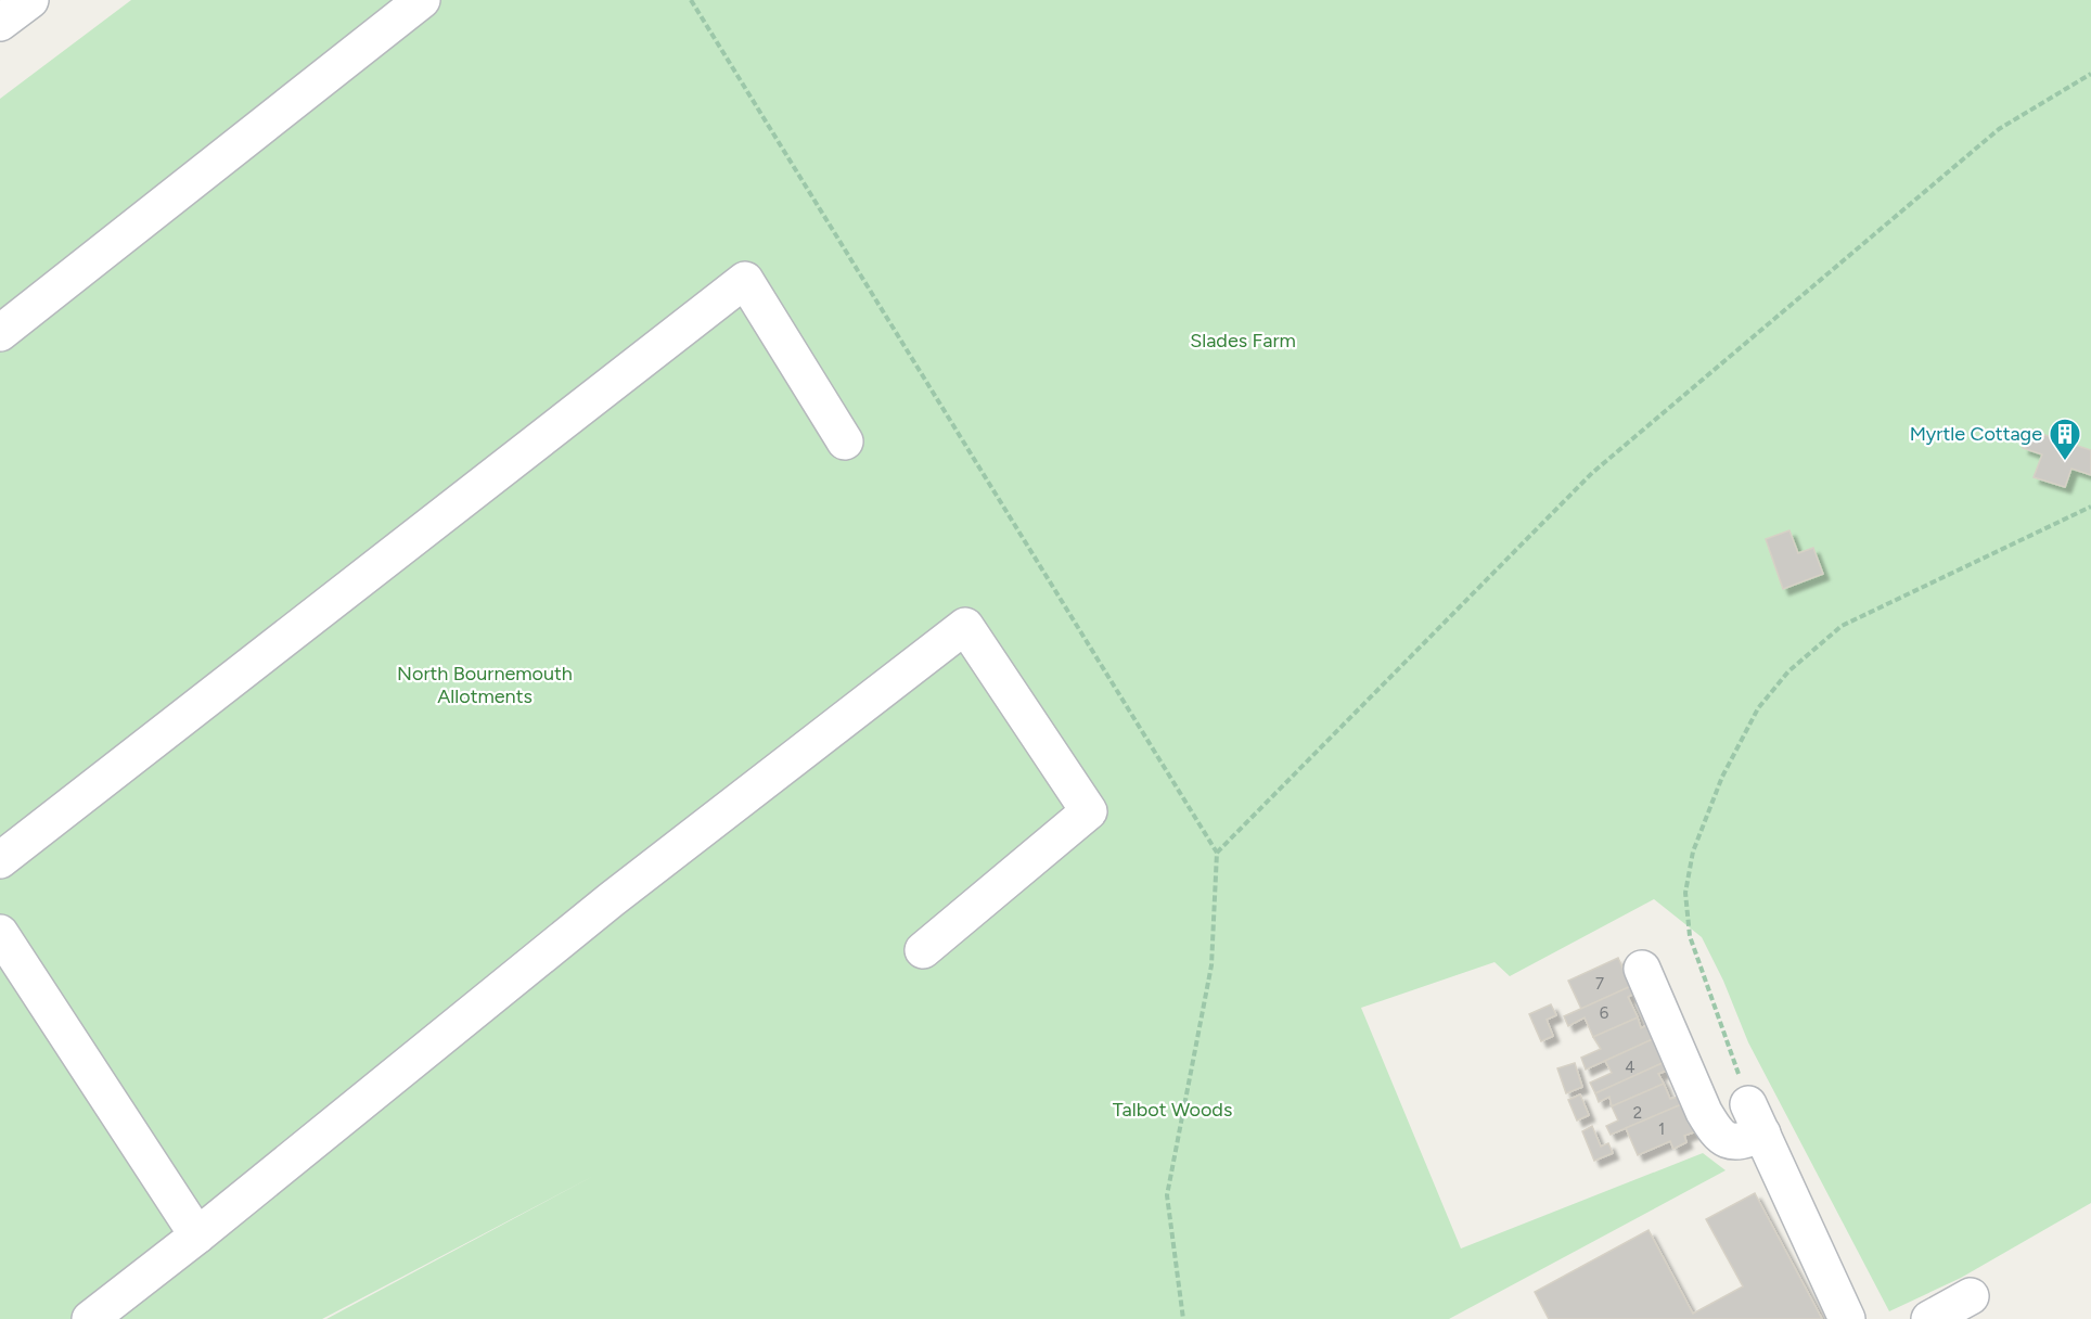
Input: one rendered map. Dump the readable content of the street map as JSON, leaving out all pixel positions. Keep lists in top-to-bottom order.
{
  "parks": ["Slades Farm", "North Bournemouth Allotments", "Talbot Woods"],
  "places": {
    "building": ["Myrtle Cottage"]
  },
  "house_numbers": [
    "7",
    "6",
    "4",
    "2",
    "1"
  ]
}
